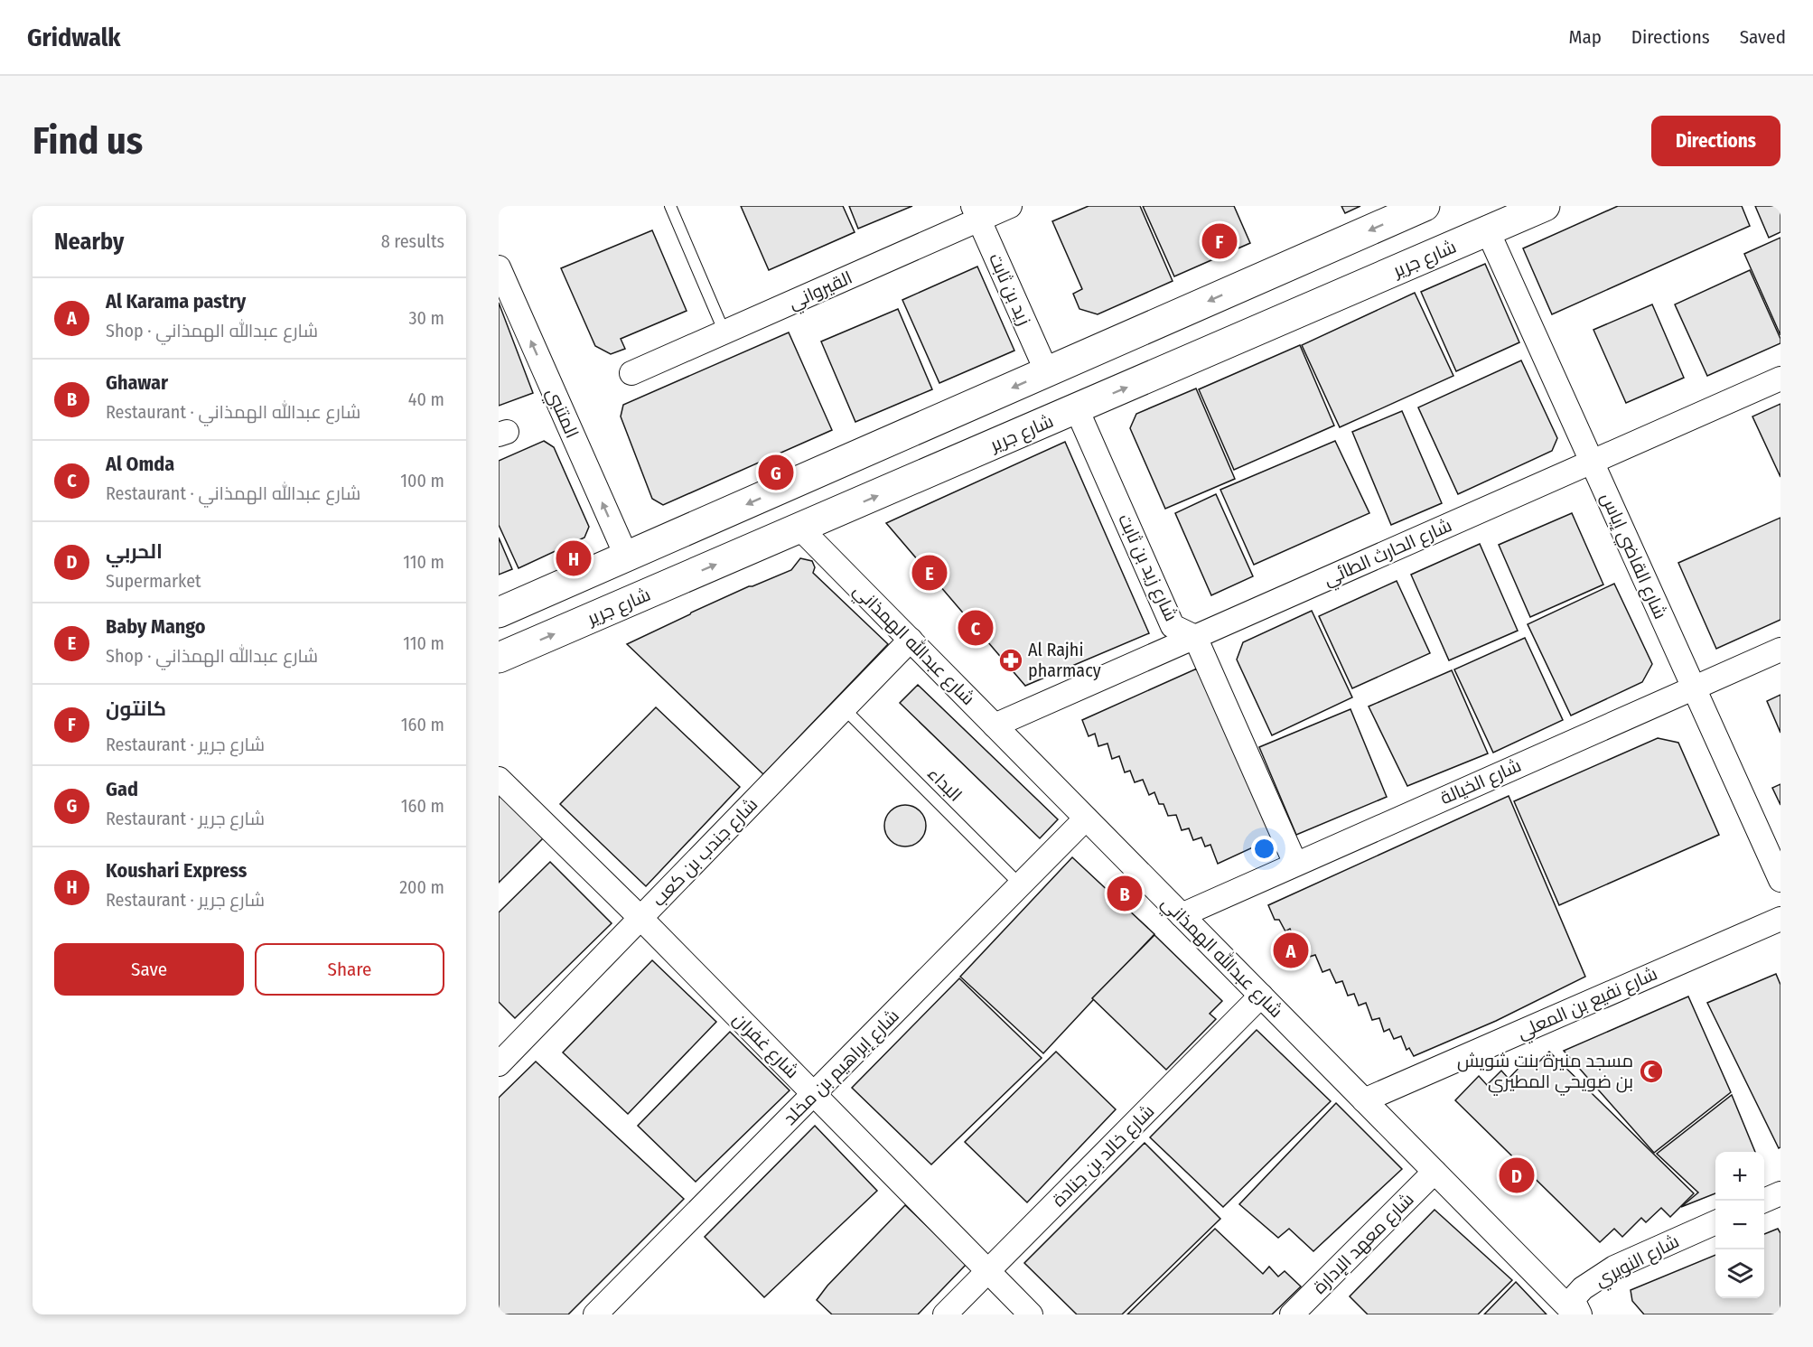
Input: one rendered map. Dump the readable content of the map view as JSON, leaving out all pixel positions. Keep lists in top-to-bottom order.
{
  "streets": {
    "main road": ["شارع جرير"],
    "street": [
      "زيد بن ثابت",
      "القيرواني",
      "المتنبي",
      "شارع الحارث الطائي",
      "شارع القاضي إياس",
      "شارع زيد بن ثابت",
      "شارع عبدالله الهمذاني",
      "شارع الخيالة",
      "شارع جندب بن كعب",
      "شارع نفيع بن المعلي",
      "شارع غفران",
      "شارع إبراهيم بن مخلد",
      "شارع خالد بن جنادة",
      "شارع معهد الإدارة",
      "شارع النويري"
    ],
    "lane": ["البداء"]
  },
  "crossings": [
    ["شارع جرير", "شارع القاضي إياس"],
    ["شارع جرير", "شارع زيد بن ثابت"],
    ["شارع جرير", "شارع عبدالله الهمذاني"],
    ["زيد بن ثابت", "القيرواني"],
    ["شارع الحارث الطائي", "شارع القاضي إياس"],
    ["شارع الحارث الطائي", "شارع زيد بن ثابت"],
    ["شارع الحارث الطائي", "شارع عبدالله الهمذاني"],
    ["شارع القاضي إياس", "شارع الخيالة"],
    ["شارع زيد بن ثابت", "شارع الخيالة"],
    ["شارع عبدالله الهمذاني", "شارع الخيالة"],
    ["شارع عبدالله الهمذاني", "شارع جندب بن كعب"],
    ["شارع عبدالله الهمذاني", "شارع نفيع بن المعلي"],
    ["شارع عبدالله الهمذاني", "شارع إبراهيم بن مخلد"],
    ["شارع عبدالله الهمذاني", "شارع خالد بن جنادة"],
    ["شارع عبدالله الهمذاني", "شارع معهد الإدارة"],
    ["شارع عبدالله الهمذاني", "شارع النويري"],
    ["البداء", "شارع جندب بن كعب"],
    ["البداء", "شارع إبراهيم بن مخلد"],
    ["شارع جندب بن كعب", "شارع غفران"],
    ["شارع غفران", "شارع إبراهيم بن مخلد"],
    ["شارع غفران", "شارع خالد بن جنادة"]
  ],
  "one_way": ["المتنبي"],
  "places": {
    "pharmacy": ["Al Rajhi pharmacy"],
    "mosque": ["مسجد منيرة بنت شويش بن ضويحي المطيري"]
  },
  "page": {
    "header": "Gridwalk",
    "nav": ["Map", "Directions", "Saved"],
    "buttons": [
      "Directions",
      ["Save", "Share"]
    ],
    "title": "Find us",
    "heading": ["Nearby", "8 results"],
    "pins": [
      "F",
      "G",
      "H",
      "E",
      "C",
      "B",
      "A",
      "D"
    ],
    "list": [
      {
        "mark": "A",
        "name": "Al Karama pastry",
        "note": "Shop · شارع عبدالله الهمذاني",
        "value": "30 m"
      },
      {
        "mark": "B",
        "name": "Ghawar",
        "note": "Restaurant · شارع عبدالله الهمذاني",
        "value": "40 m"
      },
      {
        "mark": "C",
        "name": "Al Omda",
        "note": "Restaurant · شارع عبدالله الهمذاني",
        "value": "100 m"
      },
      {
        "mark": "D",
        "name": "الحربي",
        "note": "Supermarket",
        "value": "110 m"
      },
      {
        "mark": "E",
        "name": "Baby Mango",
        "note": "Shop · شارع عبدالله الهمذاني",
        "value": "110 m"
      },
      {
        "mark": "F",
        "name": "كانتون",
        "note": "Restaurant · شارع جرير",
        "value": "160 m"
      },
      {
        "mark": "G",
        "name": "Gad",
        "note": "Restaurant · شارع جرير",
        "value": "160 m"
      },
      {
        "mark": "H",
        "name": "Koushari Express",
        "note": "Restaurant · شارع جرير",
        "value": "200 m"
      }
    ],
    "map_buttons": ["+", "−"]
  }
}
